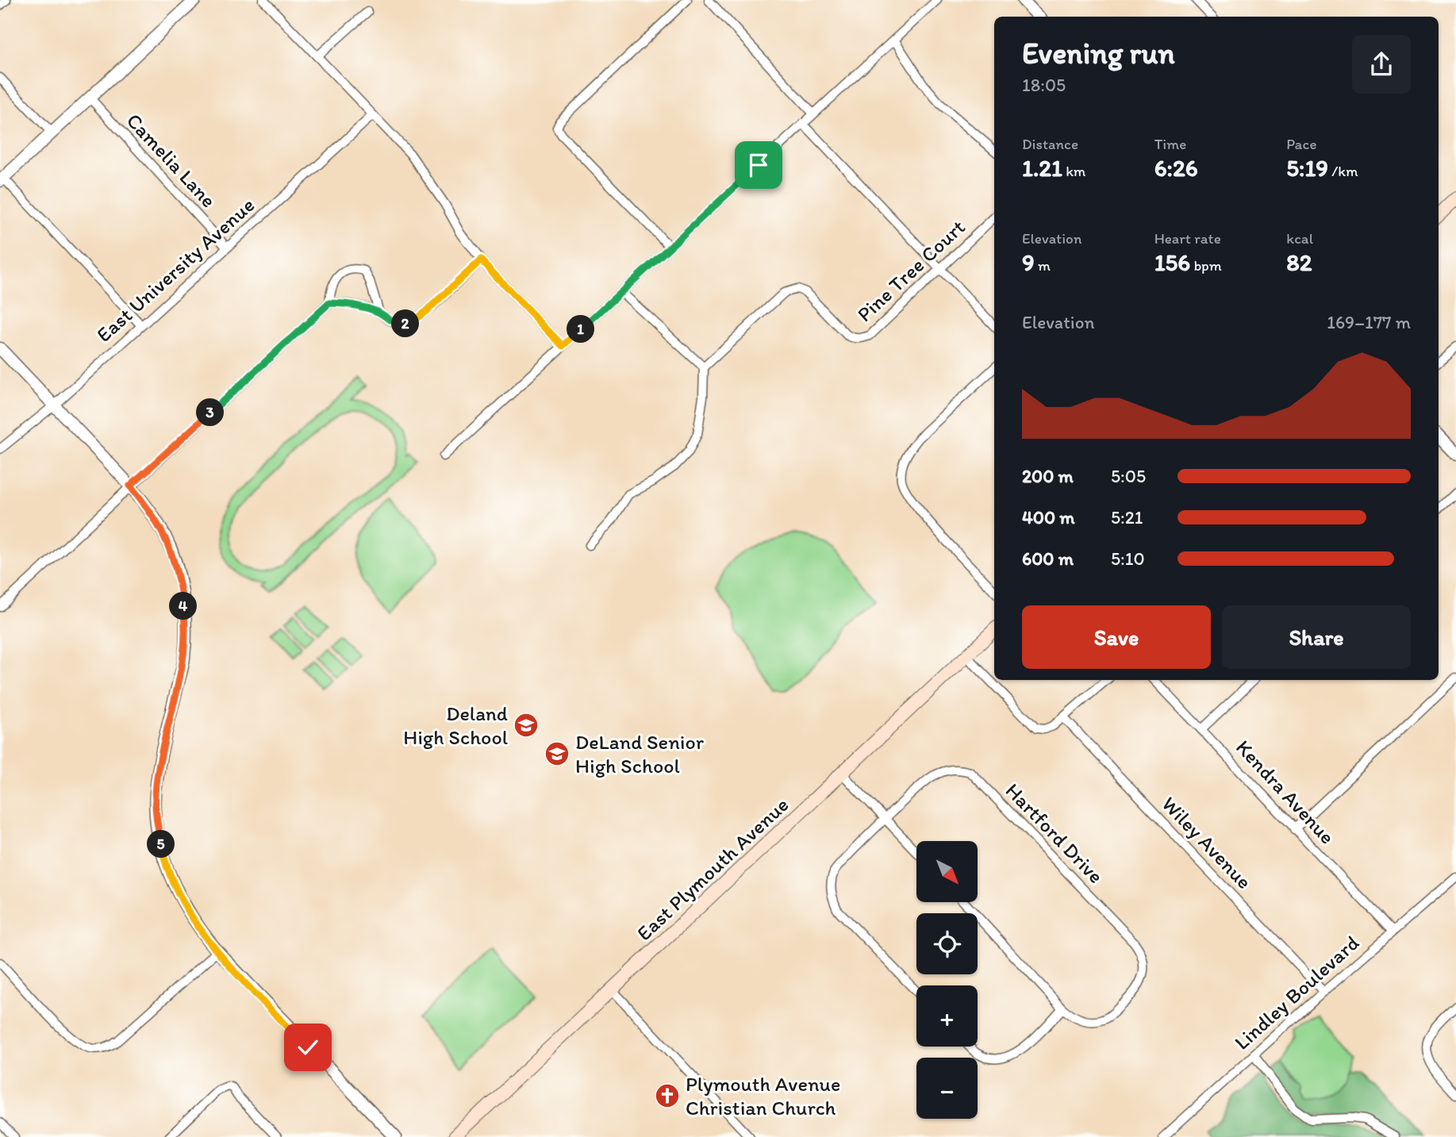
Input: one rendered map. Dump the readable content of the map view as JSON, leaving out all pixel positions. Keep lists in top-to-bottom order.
{
  "streets": {
    "main road": ["East Plymouth Avenue"],
    "street": [
      "Camelia Lane",
      "East University Avenue",
      "Pine Tree Court",
      "Kendra Avenue",
      "Hartford Drive",
      "Wiley Avenue",
      "Lindley Boulevard"
    ]
  },
  "crossings": [
    ["Camelia Lane", "East University Avenue"],
    ["Kendra Avenue", "Lindley Boulevard"],
    ["Wiley Avenue", "Lindley Boulevard"]
  ],
  "places": {
    "school or university": ["Deland High School", "DeLand Senior High School"],
    "church": ["Plymouth Avenue Christian Church"]
  },
  "north": "bottom right",
  "page": {
    "heading": ["Evening run", "18:05"],
    "stats": [
      ["Distance", "1.21 km"],
      ["Time", "6:26"],
      ["Pace", "5:19 /km"],
      ["Elevation", "9 m"],
      ["Heart rate", "156 bpm"],
      ["kcal", "82"]
    ],
    "chart": ["Elevation", "169–177 m"],
    "pins": [
      "2",
      "1",
      "3",
      "4",
      "5"
    ],
    "list": [
      {
        "name": "200 m",
        "note": "5:05"
      },
      {
        "name": "400 m",
        "note": "5:21"
      },
      {
        "name": "600 m",
        "note": "5:10"
      }
    ],
    "buttons": ["Save", "Share"],
    "map_buttons": ["+", "−"]
  }
}
